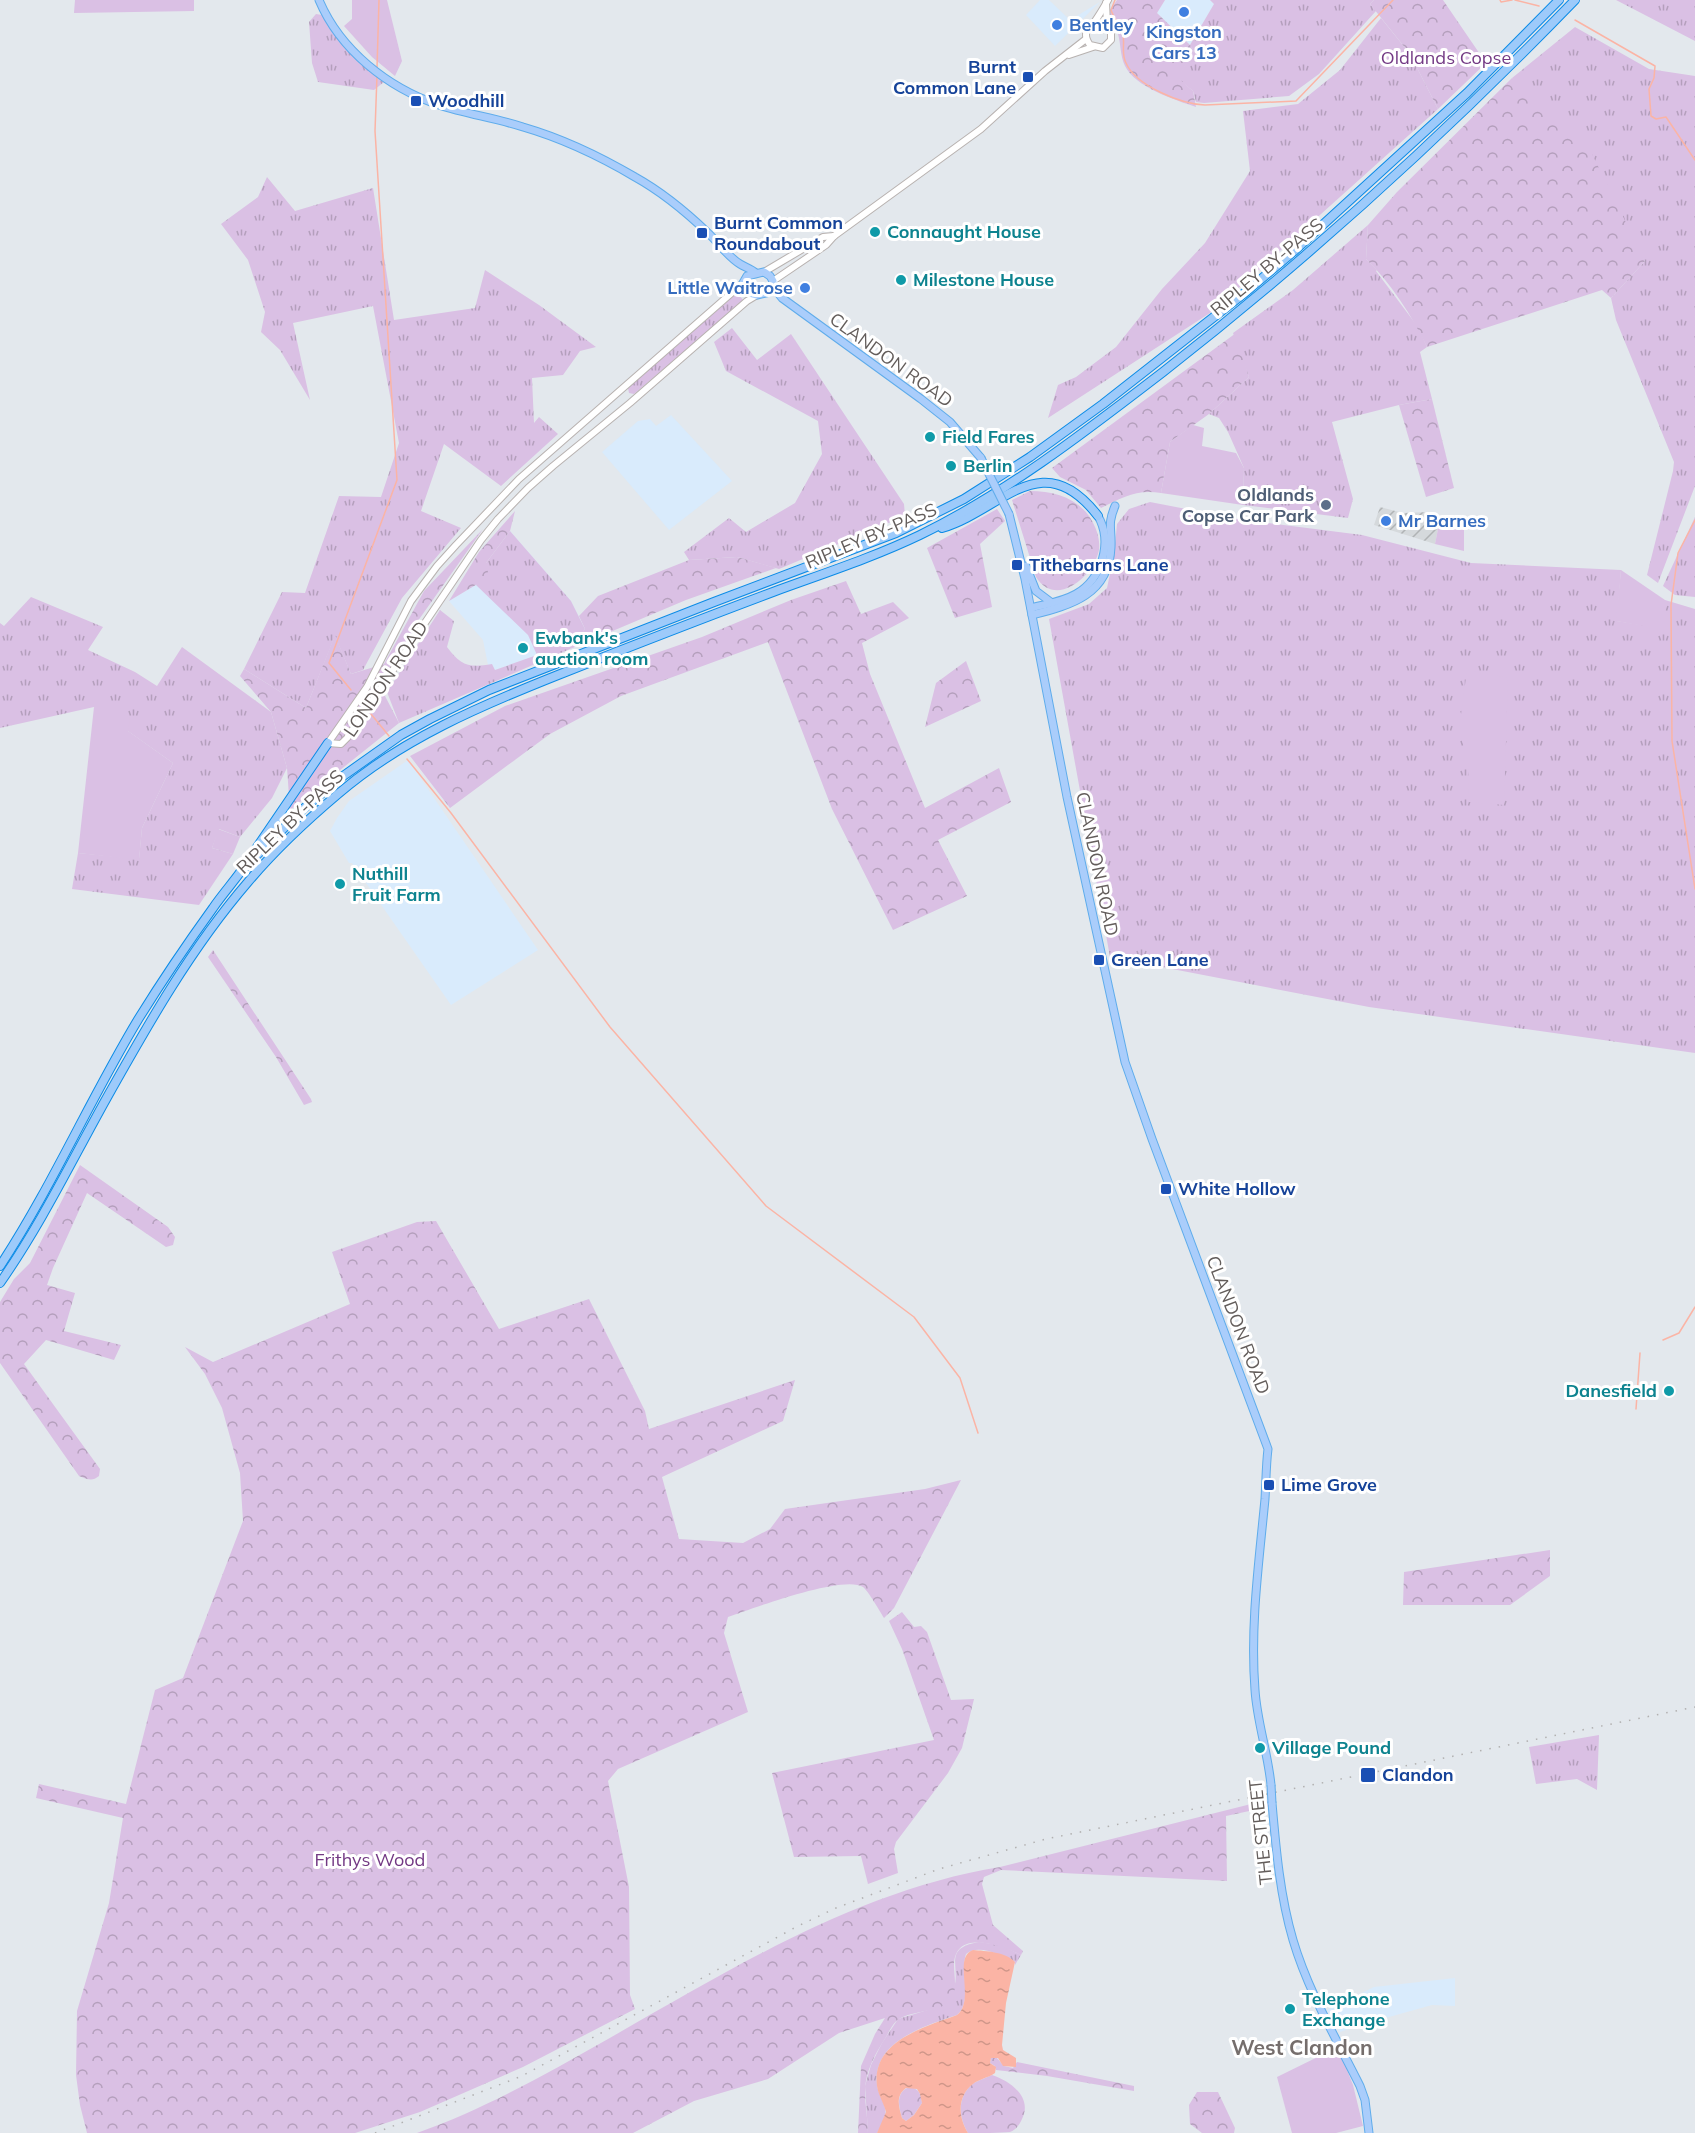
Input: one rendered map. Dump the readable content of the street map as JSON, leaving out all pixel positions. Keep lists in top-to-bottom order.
{
  "streets": {
    "highway": ["RIPLEY BY-PASS"],
    "main road": ["CLANDON ROAD", "LONDON ROAD", "THE STREET"]
  },
  "crossings": [
    ["CLANDON ROAD", "LONDON ROAD"],
    ["CLANDON ROAD", "THE STREET"]
  ],
  "districts": ["West Clandon"],
  "parks": ["Oldlands Copse", "Frithys Wood"],
  "places": {
    "other": [
      "Kingston Cars 13",
      "Bentley",
      "Connaught House",
      "Milestone House",
      "Little Waitrose",
      "Field Fares",
      "Berlin",
      "Oldlands Copse Car Park",
      "Mr Barnes",
      "Ewbank's auction room",
      "Nuthill Fruit Farm",
      "Danesfield",
      "Village Pound",
      "Telephone Exchange"
    ],
    "transit": [
      "Burnt Common Lane",
      "Woodhill",
      "Burnt Common Roundabout",
      "Tithebarns Lane",
      "Green Lane",
      "White Hollow",
      "Lime Grove",
      "Clandon"
    ]
  }
}
